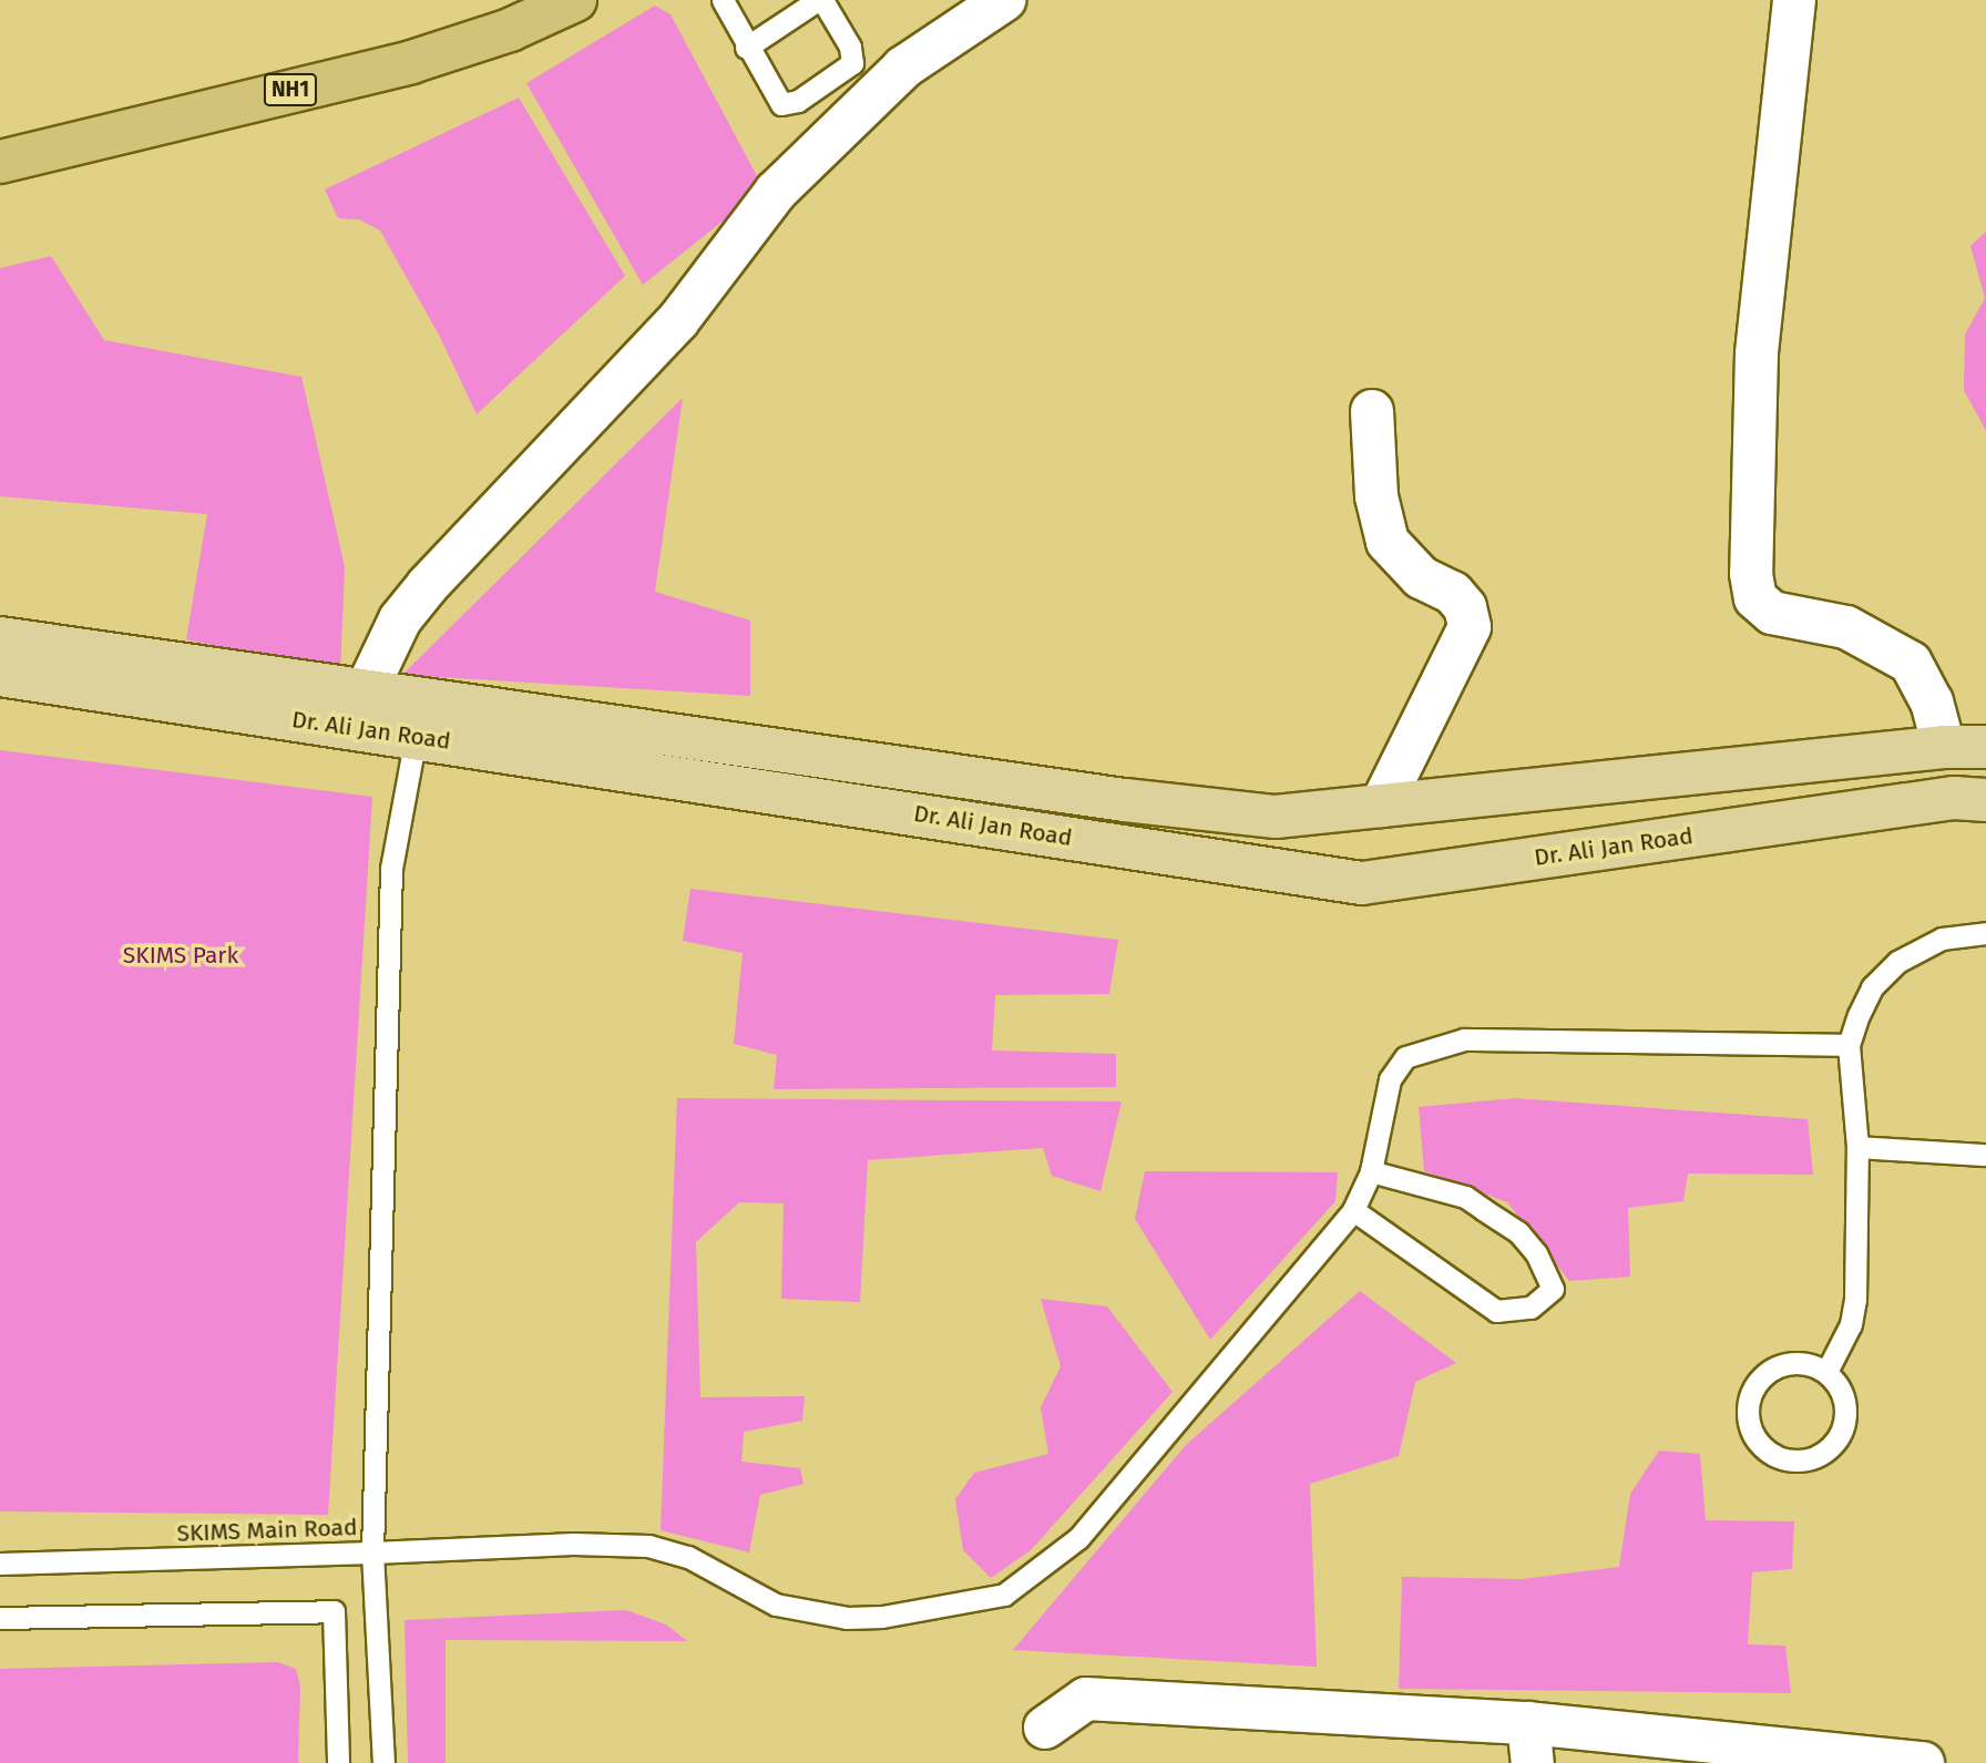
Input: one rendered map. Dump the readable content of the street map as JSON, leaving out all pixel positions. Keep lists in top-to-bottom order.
{
  "streets": {
    "highway": ["NH1"],
    "main road": ["Dr. Ali Jan Road"],
    "lane": ["SKIMS Main Road"]
  },
  "parks": ["SKIMS Park"]
}
